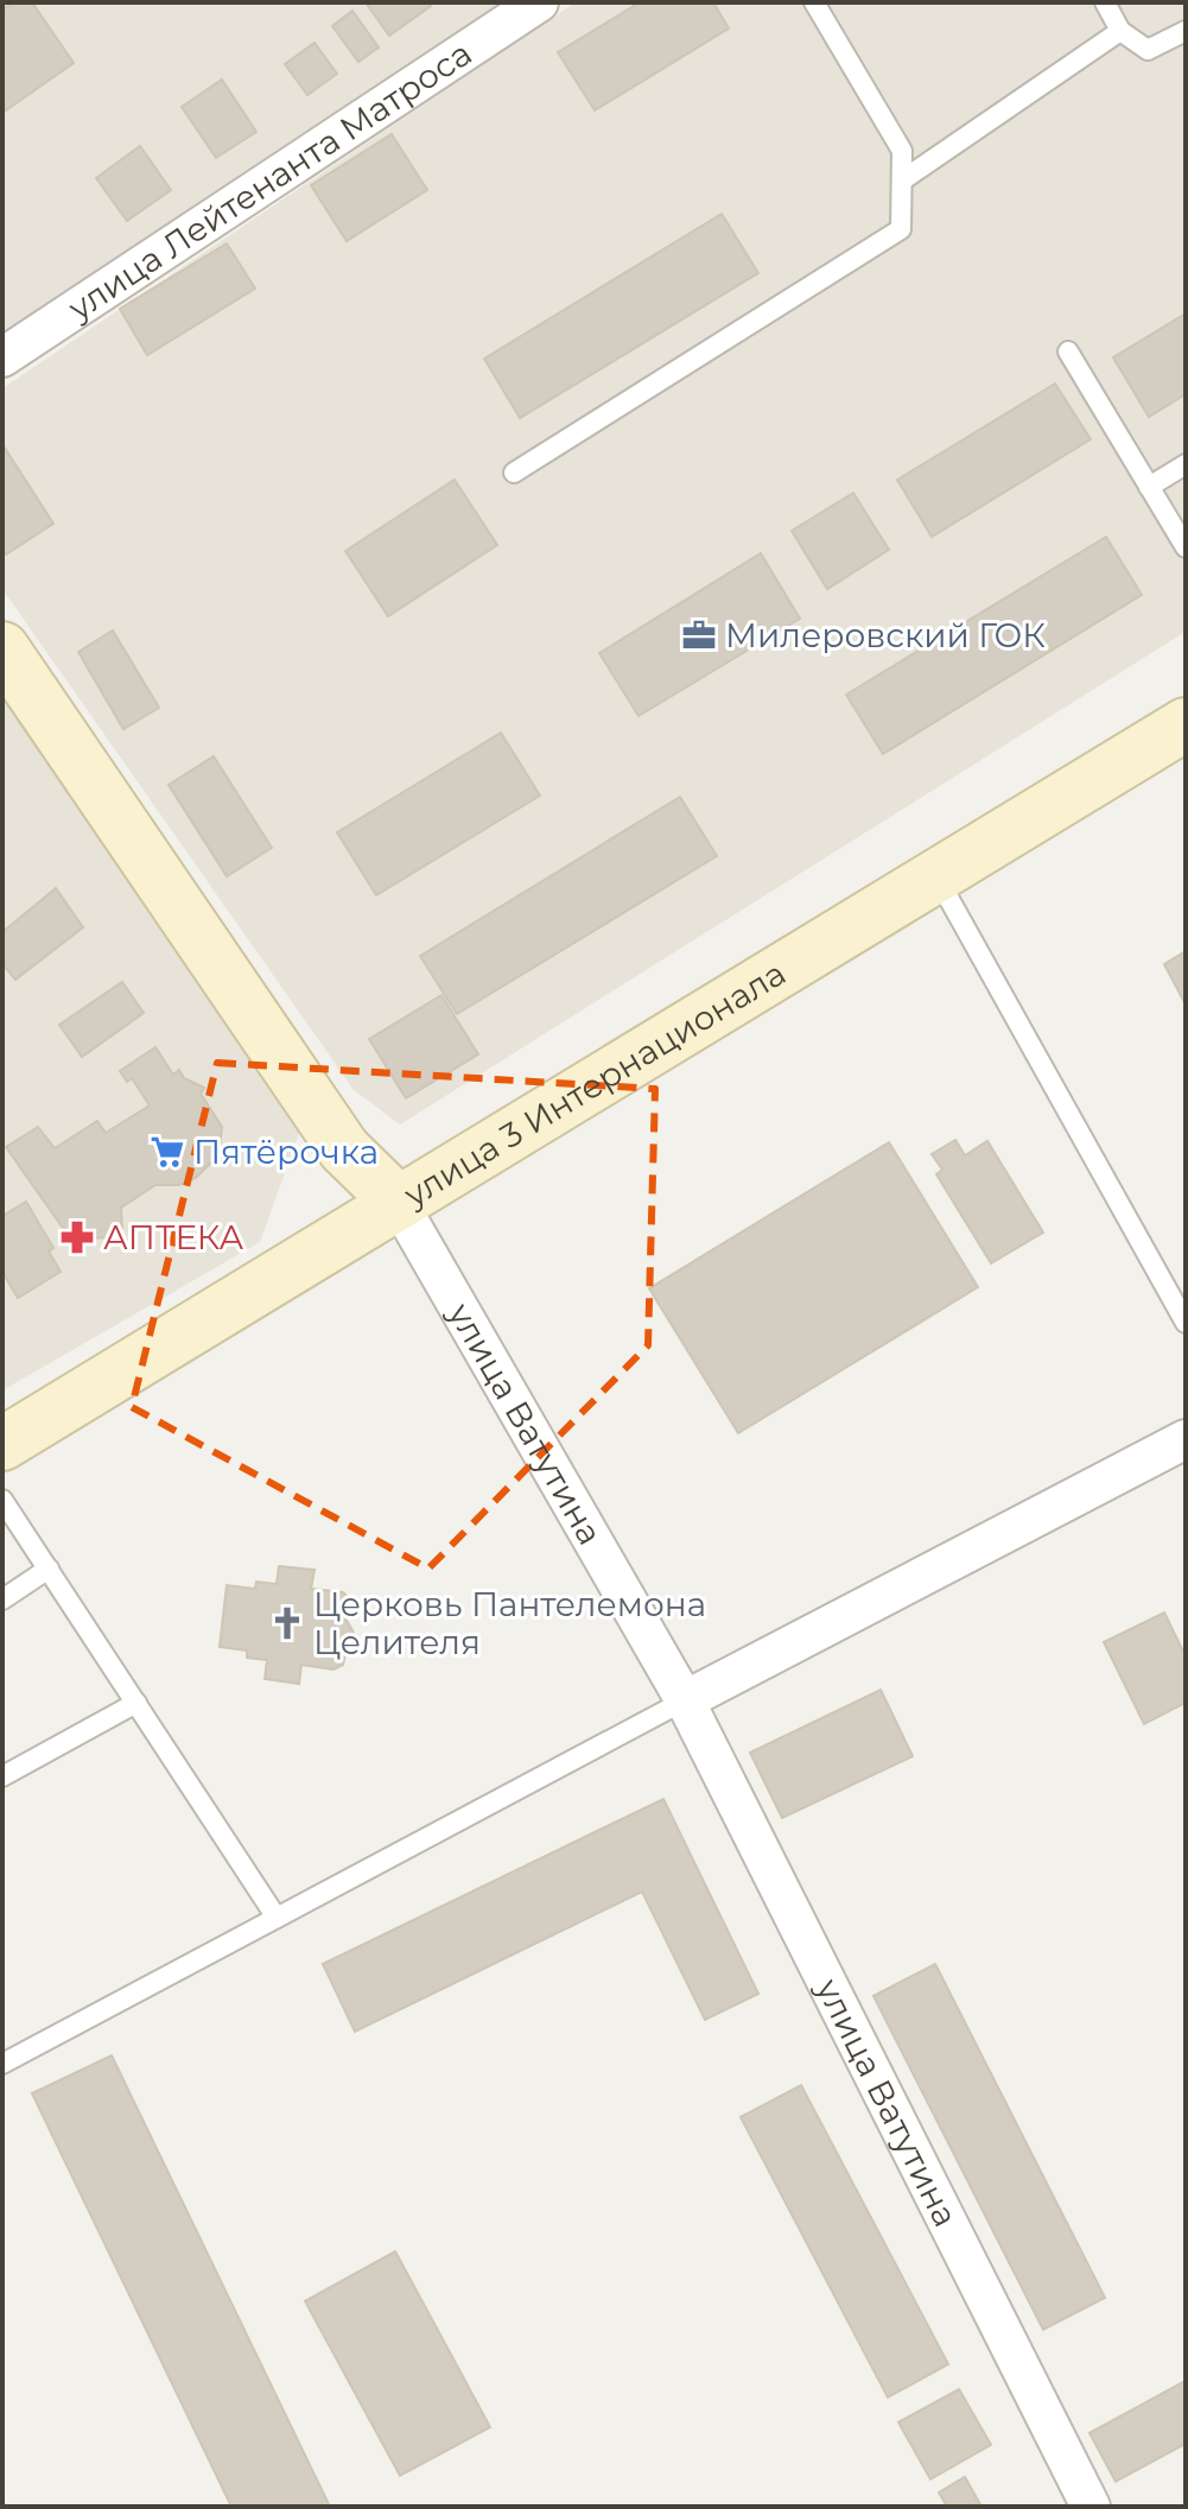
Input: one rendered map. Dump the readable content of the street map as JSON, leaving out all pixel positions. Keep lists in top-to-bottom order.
{
  "streets": {
    "main road": ["улица 3 Интернационала", "улица Ватутина"],
    "street": ["улица Лейтенанта Матроса"]
  },
  "crossings": [
    ["улица 3 Интернационала", "улица Ватутина"]
  ],
  "places": {
    "office": ["Милеровский ГОК"],
    "supermarket": ["Пятёрочка"],
    "pharmacy": ["АПТЕКА"],
    "church": ["Церковь Пантелемона Целителя"]
  }
}
